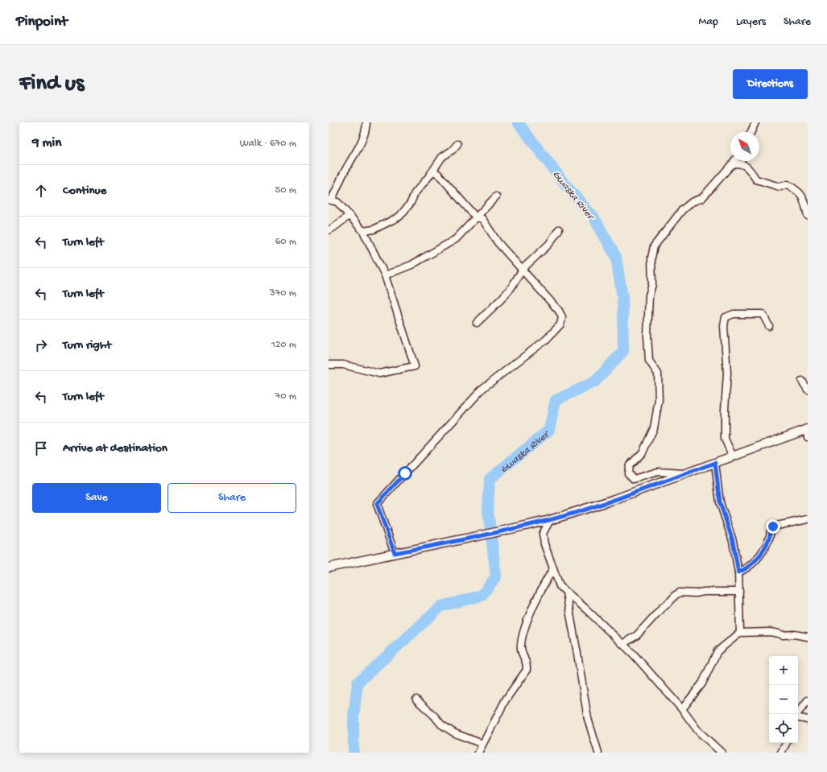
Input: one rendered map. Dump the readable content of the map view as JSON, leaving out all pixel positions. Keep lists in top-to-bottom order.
{
  "water": ["Gwaska River"],
  "north": "top left",
  "page": {
    "header": "Pinpoint",
    "nav": ["Map", "Layers", "Share"],
    "buttons": [
      "Directions",
      ["Save", "Share"]
    ],
    "title": "Find us",
    "heading": ["9 min", "Walk · 670 m"],
    "list": [
      ["Continue", "50 m"],
      ["Turn left", "60 m"],
      ["Turn left", "370 m"],
      ["Turn right", "120 m"],
      ["Turn left", "70 m"],
      "Arrive at destination"
    ],
    "map_buttons": ["+", "−"]
  }
}
